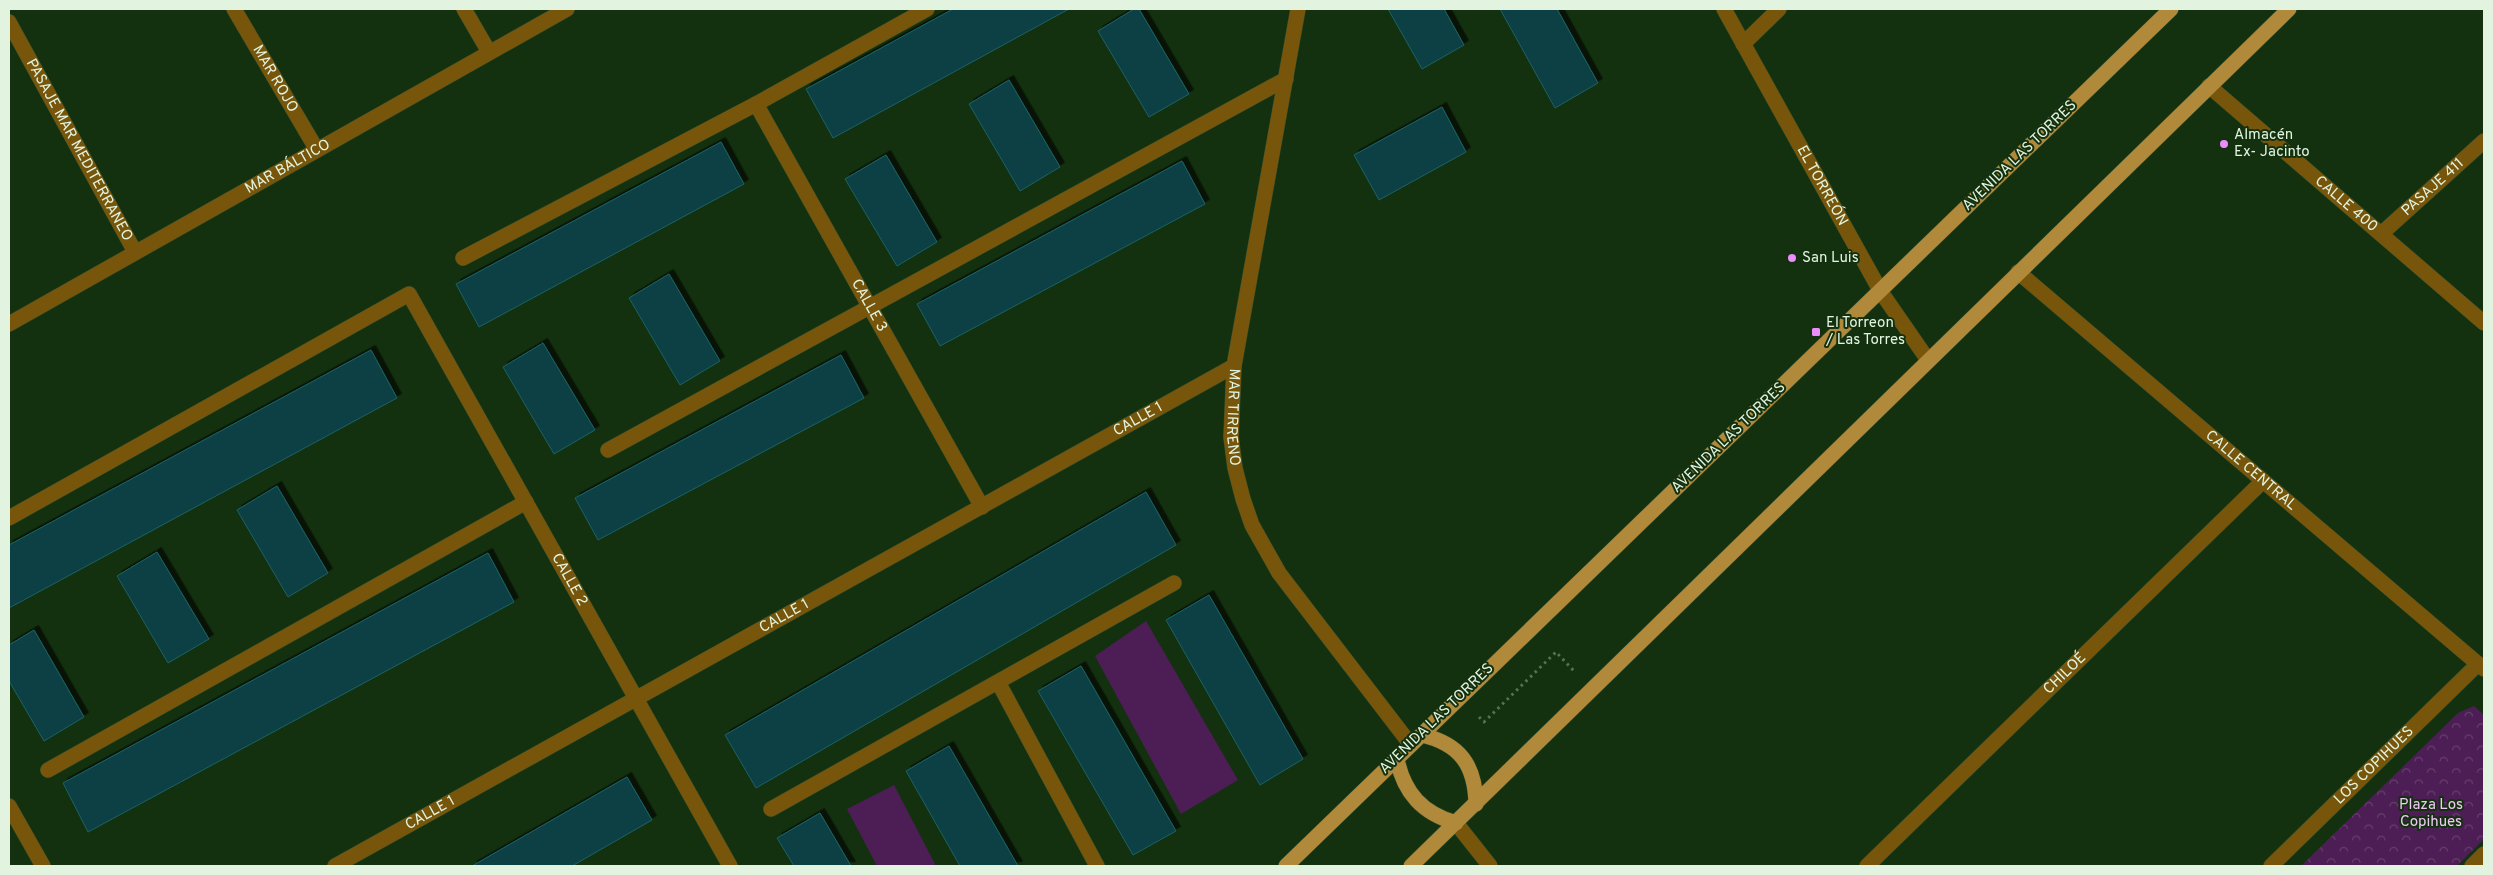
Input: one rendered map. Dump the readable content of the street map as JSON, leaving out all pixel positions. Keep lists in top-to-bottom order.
{
  "streets": {
    "main road": ["AVENIDA LAS TORRES"],
    "street": [
      "MAR ROJO",
      "PASAJE MAR MEDITERRANEO",
      "MAR BÁLTICO",
      "EL TORREÓN",
      "PASAJE 411",
      "CALLE 400",
      "CALLE 3",
      "MAR TIRRENO",
      "CALLE 1",
      "CALLE CENTRAL",
      "CALLE 2",
      "CHILOÉ",
      "LOS COPIHUES"
    ]
  },
  "crossings": [
    ["MAR ROJO", "MAR BÁLTICO"],
    ["PASAJE MAR MEDITERRANEO", "MAR BÁLTICO"],
    ["AVENIDA LAS TORRES", "EL TORREÓN"],
    ["AVENIDA LAS TORRES", "MAR TIRRENO"],
    ["PASAJE 411", "CALLE 400"],
    ["CALLE 3", "CALLE 1"],
    ["MAR TIRRENO", "CALLE 1"],
    ["CALLE 1", "CALLE 2"],
    ["CALLE CENTRAL", "CHILOÉ"],
    ["CALLE CENTRAL", "LOS COPIHUES"]
  ],
  "parks": ["Plaza Los Copihues"],
  "places": {
    "other": ["Almacén Ex- Jacinto", "San Luis"],
    "transit": ["El Torreon / Las Torres"]
  }
}
